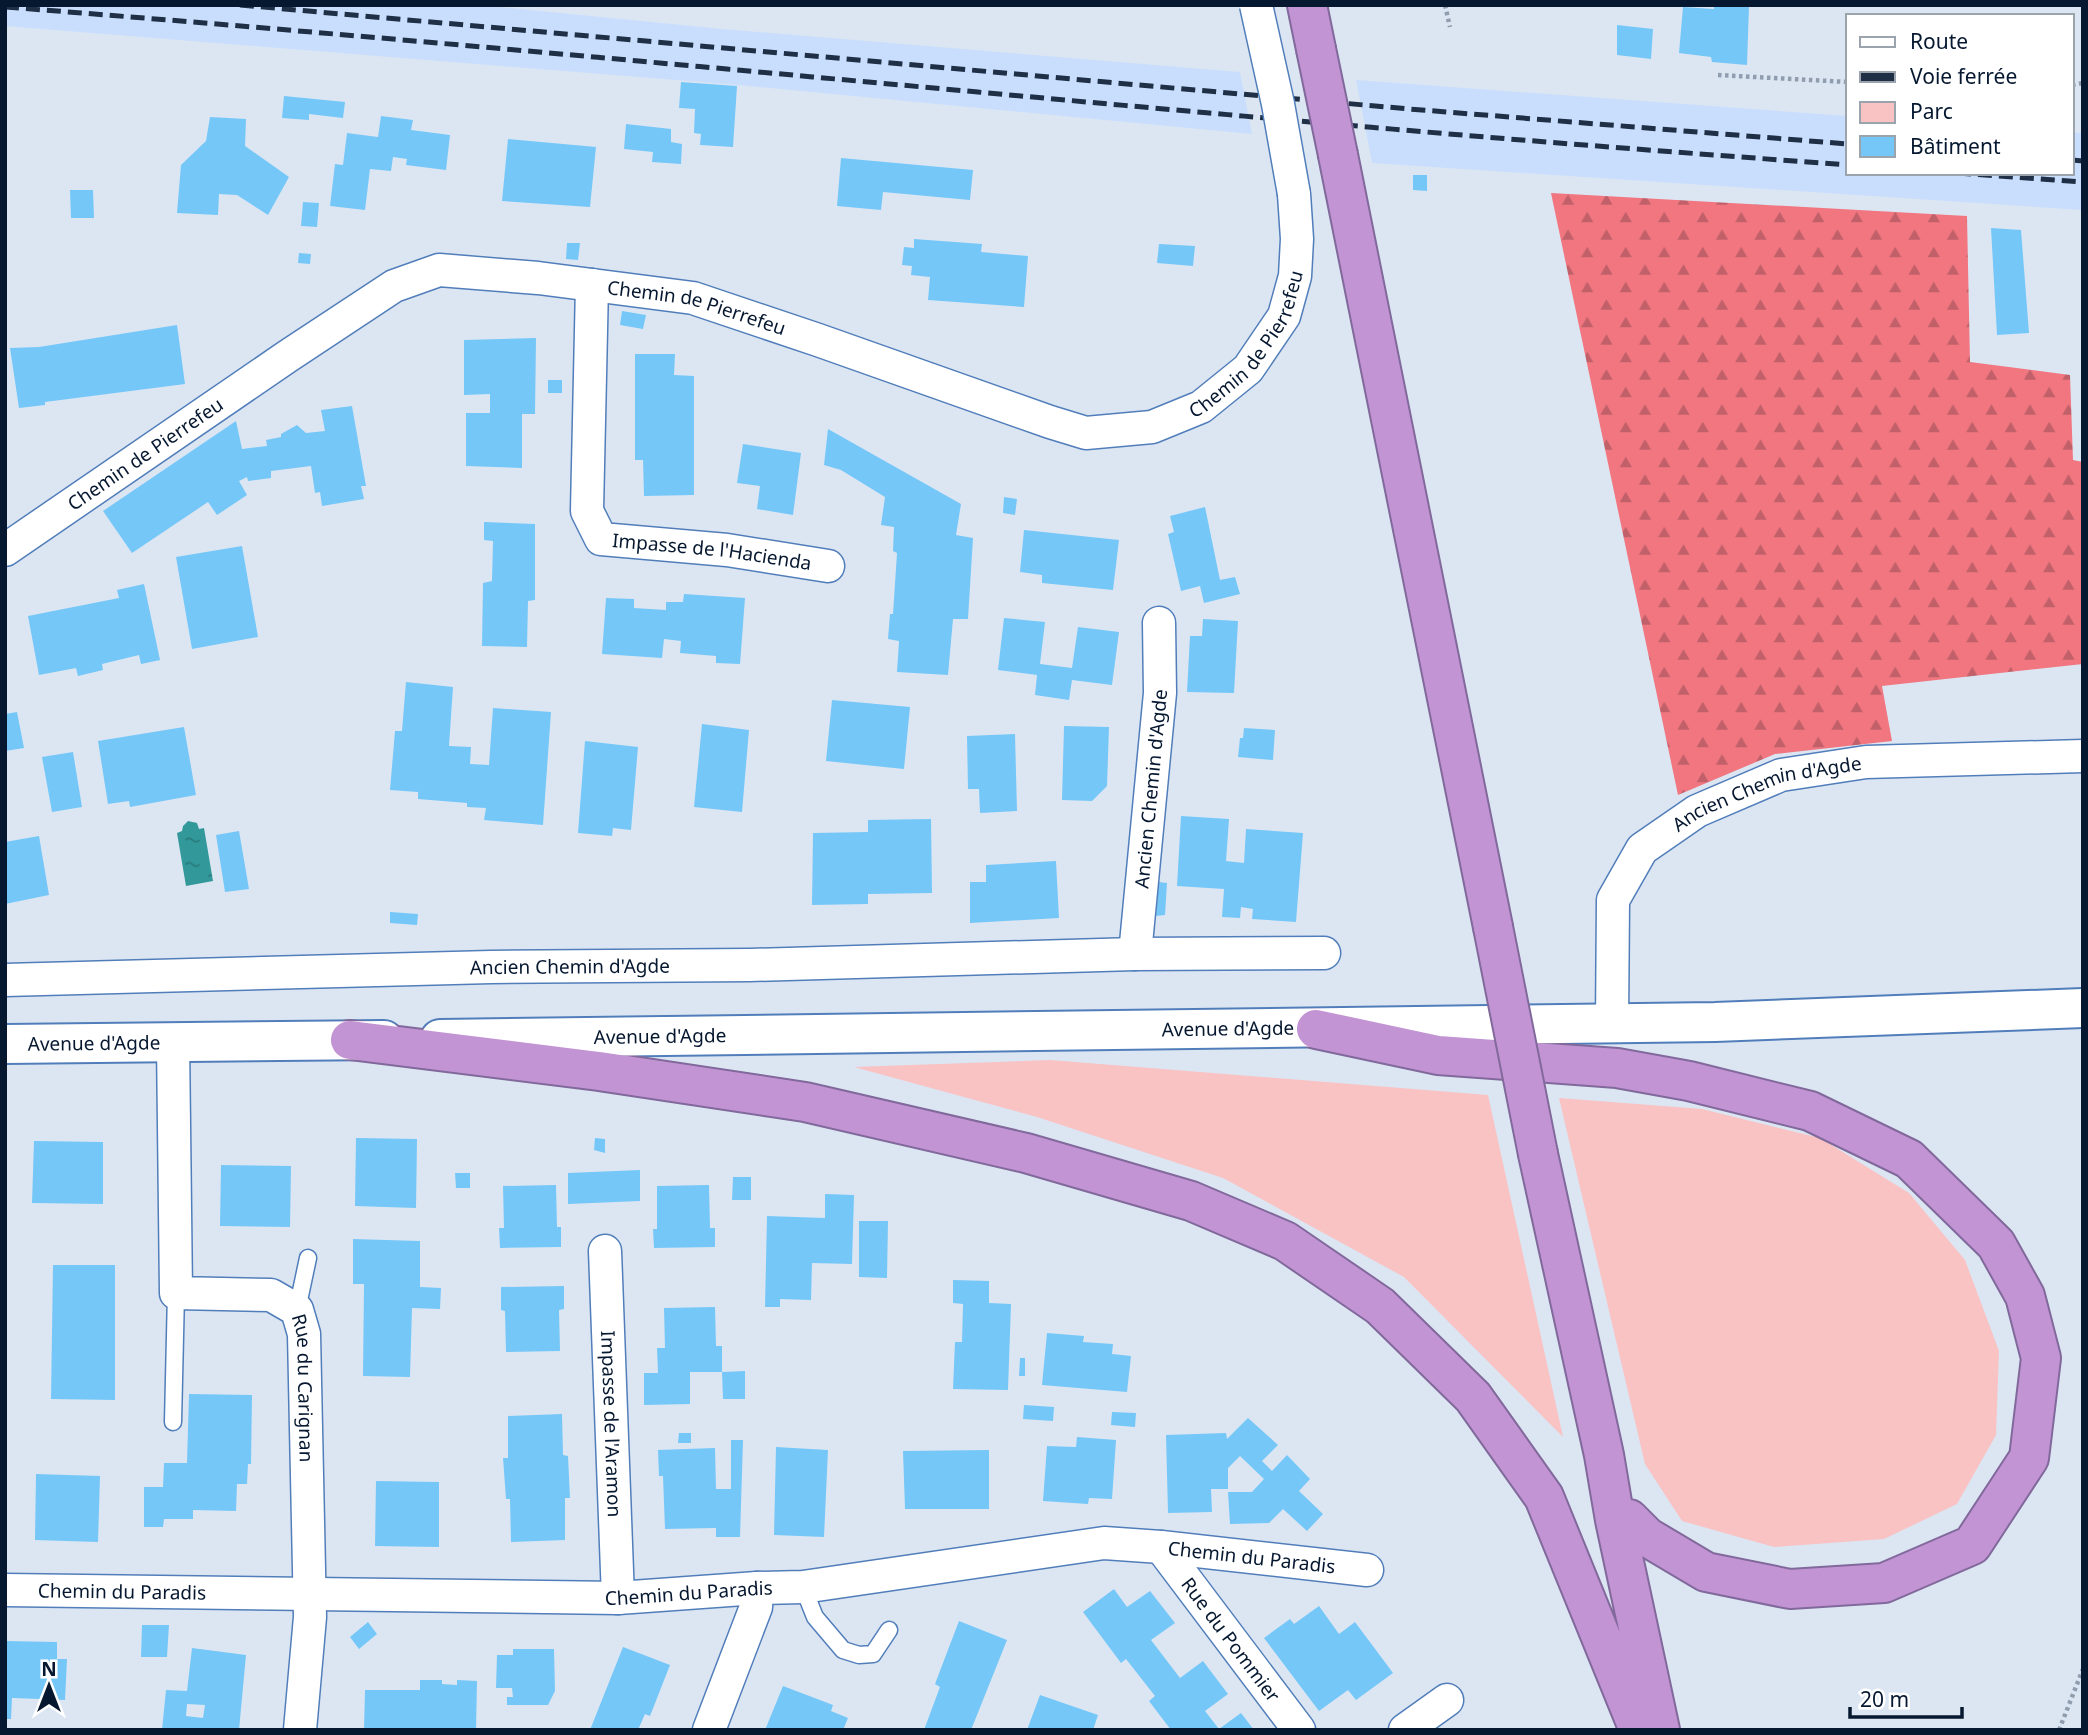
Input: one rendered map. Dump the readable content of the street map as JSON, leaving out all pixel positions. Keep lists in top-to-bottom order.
{
  "streets": {
    "main road": ["Avenue d'Agde"],
    "street": [
      "Chemin de Pierrefeu",
      "Impasse de l'Hacienda",
      "Ancien Chemin d'Agde",
      "Rue du Carignan",
      "Impasse de l'Aramon",
      "Chemin du Paradis",
      "Rue du Pommier"
    ]
  },
  "crossings": [
    ["Chemin de Pierrefeu", "Impasse de l'Hacienda"],
    ["Ancien Chemin d'Agde", "Avenue d'Agde"],
    ["Rue du Carignan", "Chemin du Paradis"],
    ["Impasse de l'Aramon", "Chemin du Paradis"],
    ["Chemin du Paradis", "Rue du Pommier"]
  ],
  "legend": [
    "Route",
    "Voie ferrée",
    "Parc",
    "Bâtiment"
  ],
  "scale_bar": "20 m",
  "north": "top"
}
